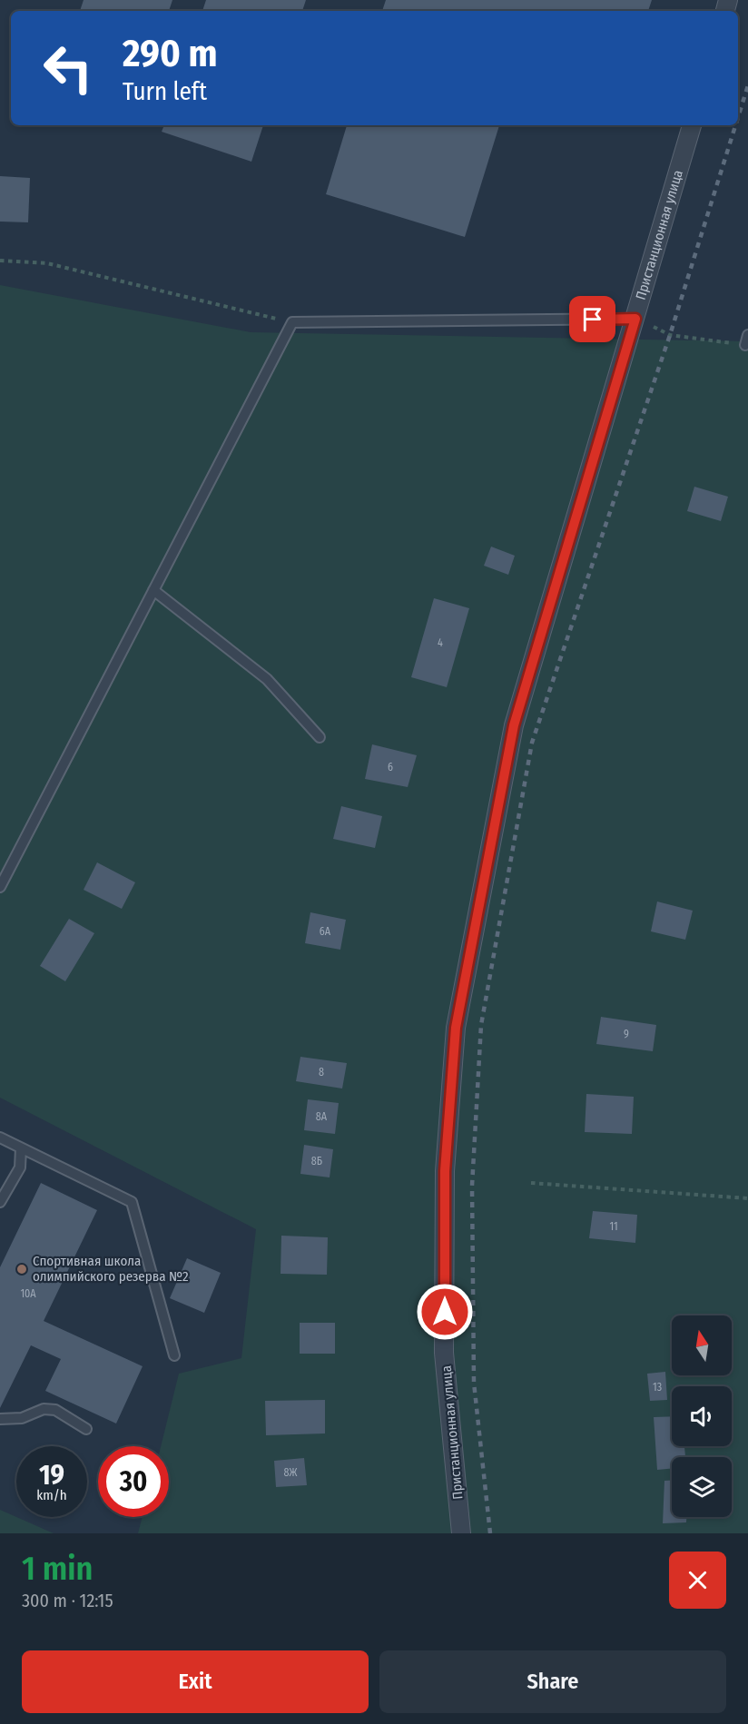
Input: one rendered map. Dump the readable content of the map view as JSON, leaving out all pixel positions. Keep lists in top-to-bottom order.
{
  "streets": {
    "street": ["Пристанционная улица"]
  },
  "places": ["Спортивная школа олимпийского резерва №2"],
  "house_numbers": [
    "4",
    "6",
    "6А",
    "9",
    "8",
    "8А",
    "8Б",
    "11",
    "10А",
    "13",
    "8Ж"
  ],
  "north": "top",
  "page": {
    "turn": ["290 m", "Turn left"],
    "speed": "19 km/h",
    "limit": "30",
    "heading": ["1 min", "300 m · 12:15"],
    "buttons": ["Exit", "Share"]
  }
}
